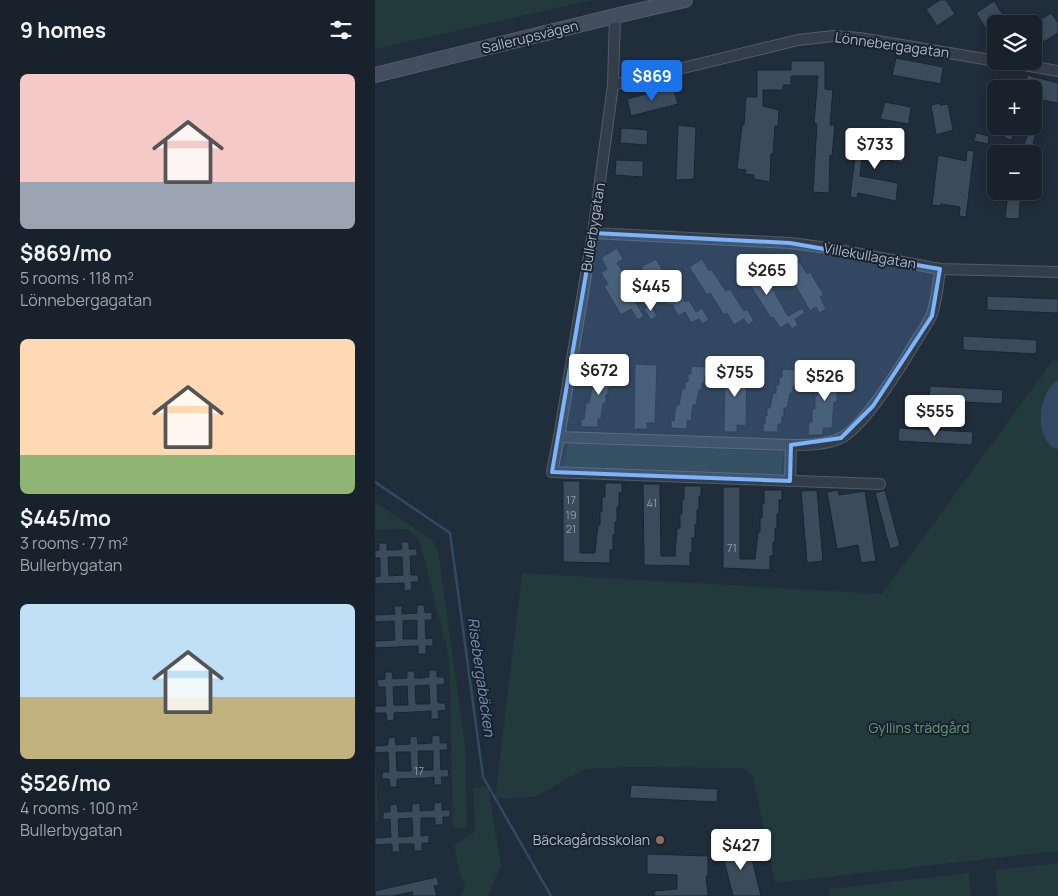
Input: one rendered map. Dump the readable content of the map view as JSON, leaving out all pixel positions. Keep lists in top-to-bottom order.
{
  "streets": {
    "main road": ["Sallerupsvägen"],
    "street": ["Lönnebergagatan", "Bullerbygatan", "Villekullagatan"]
  },
  "crossings": [
    ["Sallerupsvägen", "Bullerbygatan"],
    ["Lönnebergagatan", "Bullerbygatan"],
    ["Bullerbygatan", "Villekullagatan"]
  ],
  "water": ["Risebergabäcken"],
  "parks": ["Gyllins trädgård"],
  "places": ["Bäckagårdsskolan"],
  "house_numbers": [
    "17",
    "41",
    "19",
    "21",
    "71",
    "17"
  ],
  "page": {
    "heading": "9 homes",
    "map_buttons": ["+", "−"],
    "list": [
      {
        "name": "$869/mo",
        "note": "5 rooms · 118 m² · Lönnebergagatan"
      },
      {
        "name": "$445/mo",
        "note": "3 rooms · 77 m² · Bullerbygatan"
      },
      {
        "name": "$526/mo",
        "note": "4 rooms · 100 m² · Bullerbygatan"
      }
    ],
    "price": [
      "$869",
      "$733",
      "$265",
      "$445",
      "$672",
      "$755",
      "$526",
      "$555",
      "$427"
    ]
  }
}
